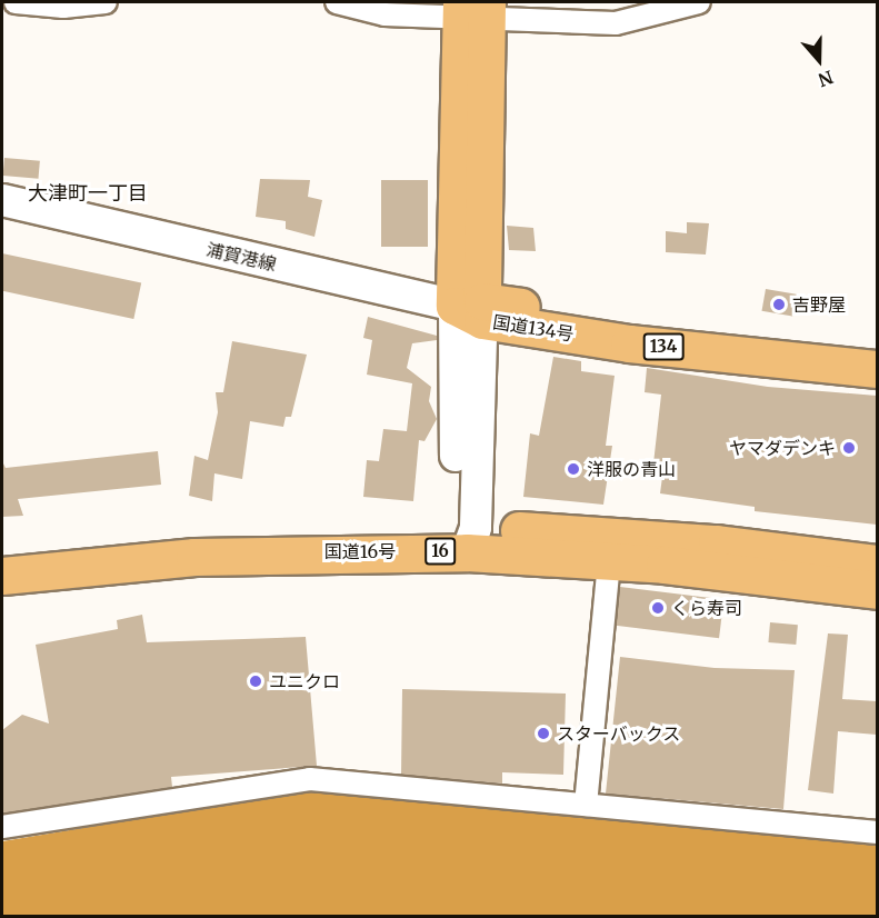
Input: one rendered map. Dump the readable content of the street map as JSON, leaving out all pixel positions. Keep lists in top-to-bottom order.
{
  "streets": {
    "highway": [
      "国道134号",
      "134",
      "国道16号",
      "16"
    ],
    "main road": ["浦賀港線"]
  },
  "crossings": [
    ["浦賀港線", "国道134号"]
  ],
  "districts": ["大津町一丁目"],
  "places": [
    "吉野屋",
    "ヤマダデンキ",
    "洋服の青山",
    "くら寿司",
    "ユニクロ",
    "スターバックス"
  ],
  "north": "bottom"
}
